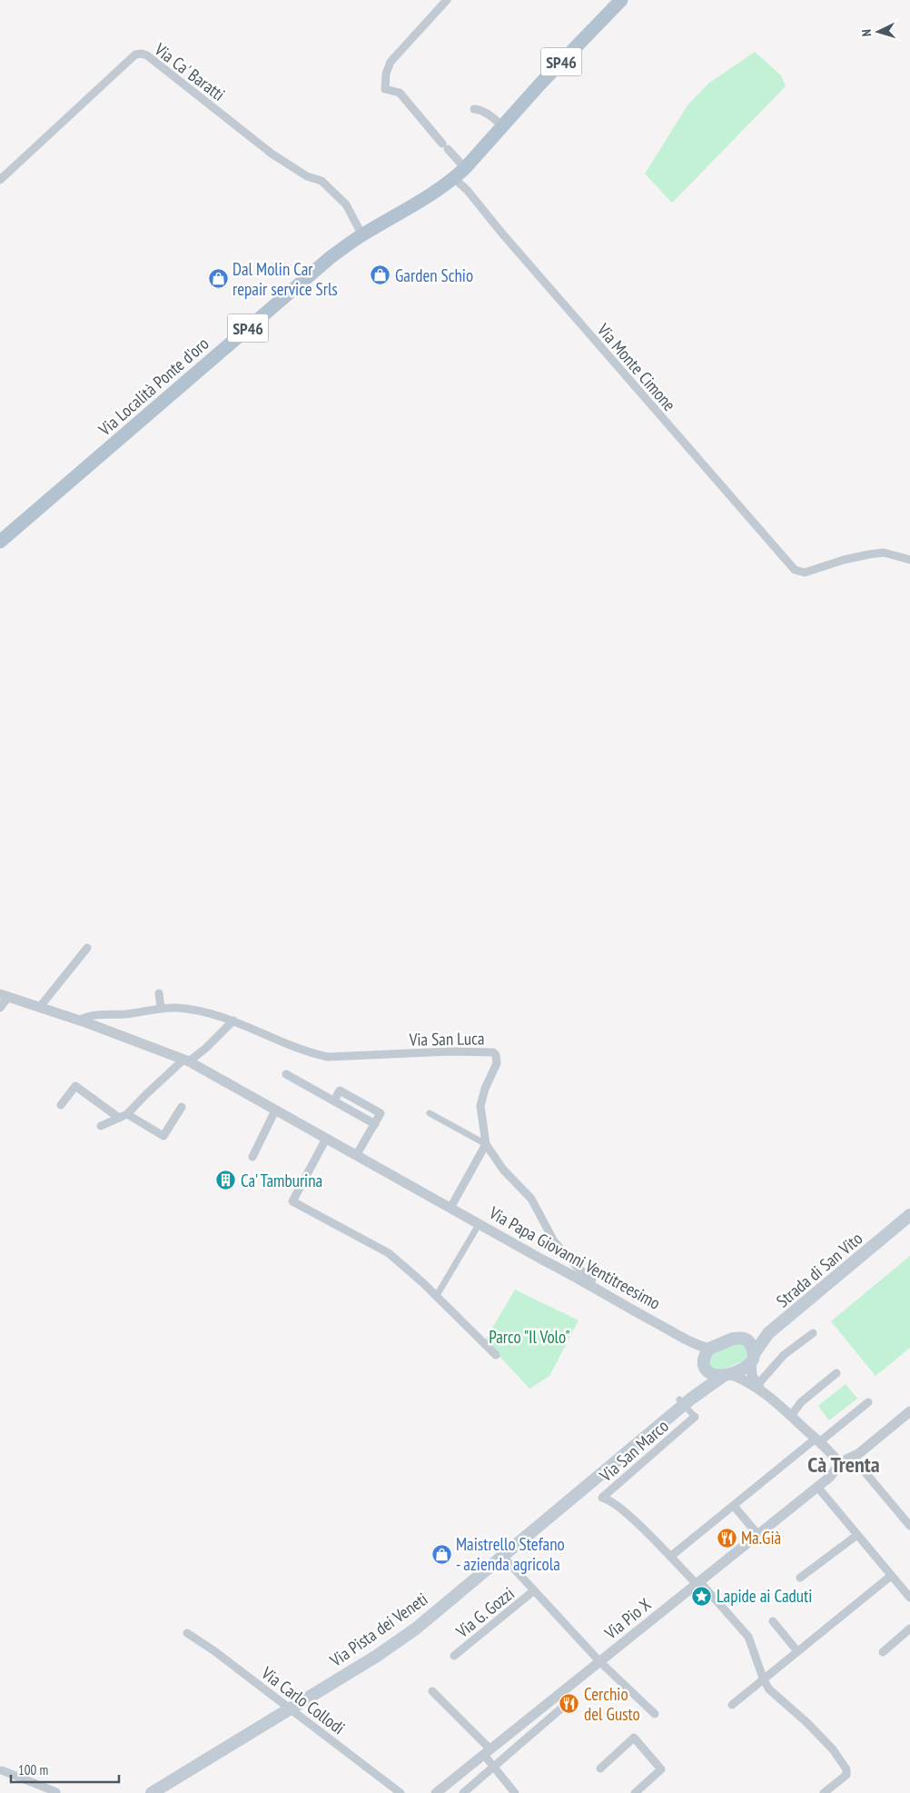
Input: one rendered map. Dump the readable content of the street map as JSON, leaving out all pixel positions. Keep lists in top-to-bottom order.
{
  "streets": {
    "main road": [
      "SP46",
      "Via Località Ponte d'oro",
      "Via Papa Giovanni Ventitreesimo",
      "Strada di San Vito",
      "Via Pista dei Veneti"
    ],
    "street": [
      "Via Ca' Baratti",
      "Via Monte Cimone",
      "Via San Luca",
      "Via San Marco",
      "Via G. Gozzi",
      "Via Pio X",
      "Via Carlo Collodi"
    ]
  },
  "crossings": [
    ["SP46", "Via Località Ponte d'oro"],
    ["Via Ca' Baratti", "Via Località Ponte d'oro"],
    ["Via Monte Cimone", "Via Località Ponte d'oro"],
    ["Via San Luca", "Via Papa Giovanni Ventitreesimo"],
    ["Via Papa Giovanni Ventitreesimo", "Strada di San Vito"],
    ["Via Papa Giovanni Ventitreesimo", "Via Pio X"],
    ["Via Papa Giovanni Ventitreesimo", "Via Pista dei Veneti"],
    ["Strada di San Vito", "Via Pista dei Veneti"],
    ["Via San Marco", "Via Pio X"],
    ["Via San Marco", "Via Pista dei Veneti"],
    ["Via Pista dei Veneti", "Via Carlo Collodi"]
  ],
  "districts": ["Cà Trenta"],
  "parks": ["Parco \"Il Volo\""],
  "places": {
    "shop": ["Garden Schio", "Dal Molin Car repair service Srls", "Maistrello Stefano - azienda agricola"],
    "building": ["Ca' Tamburina"],
    "restaurant": ["Ma.Già", "Cerchio del Gusto"],
    "place": ["Lapide ai Caduti"]
  },
  "scale_bar": "100 m",
  "north": "left"
}
